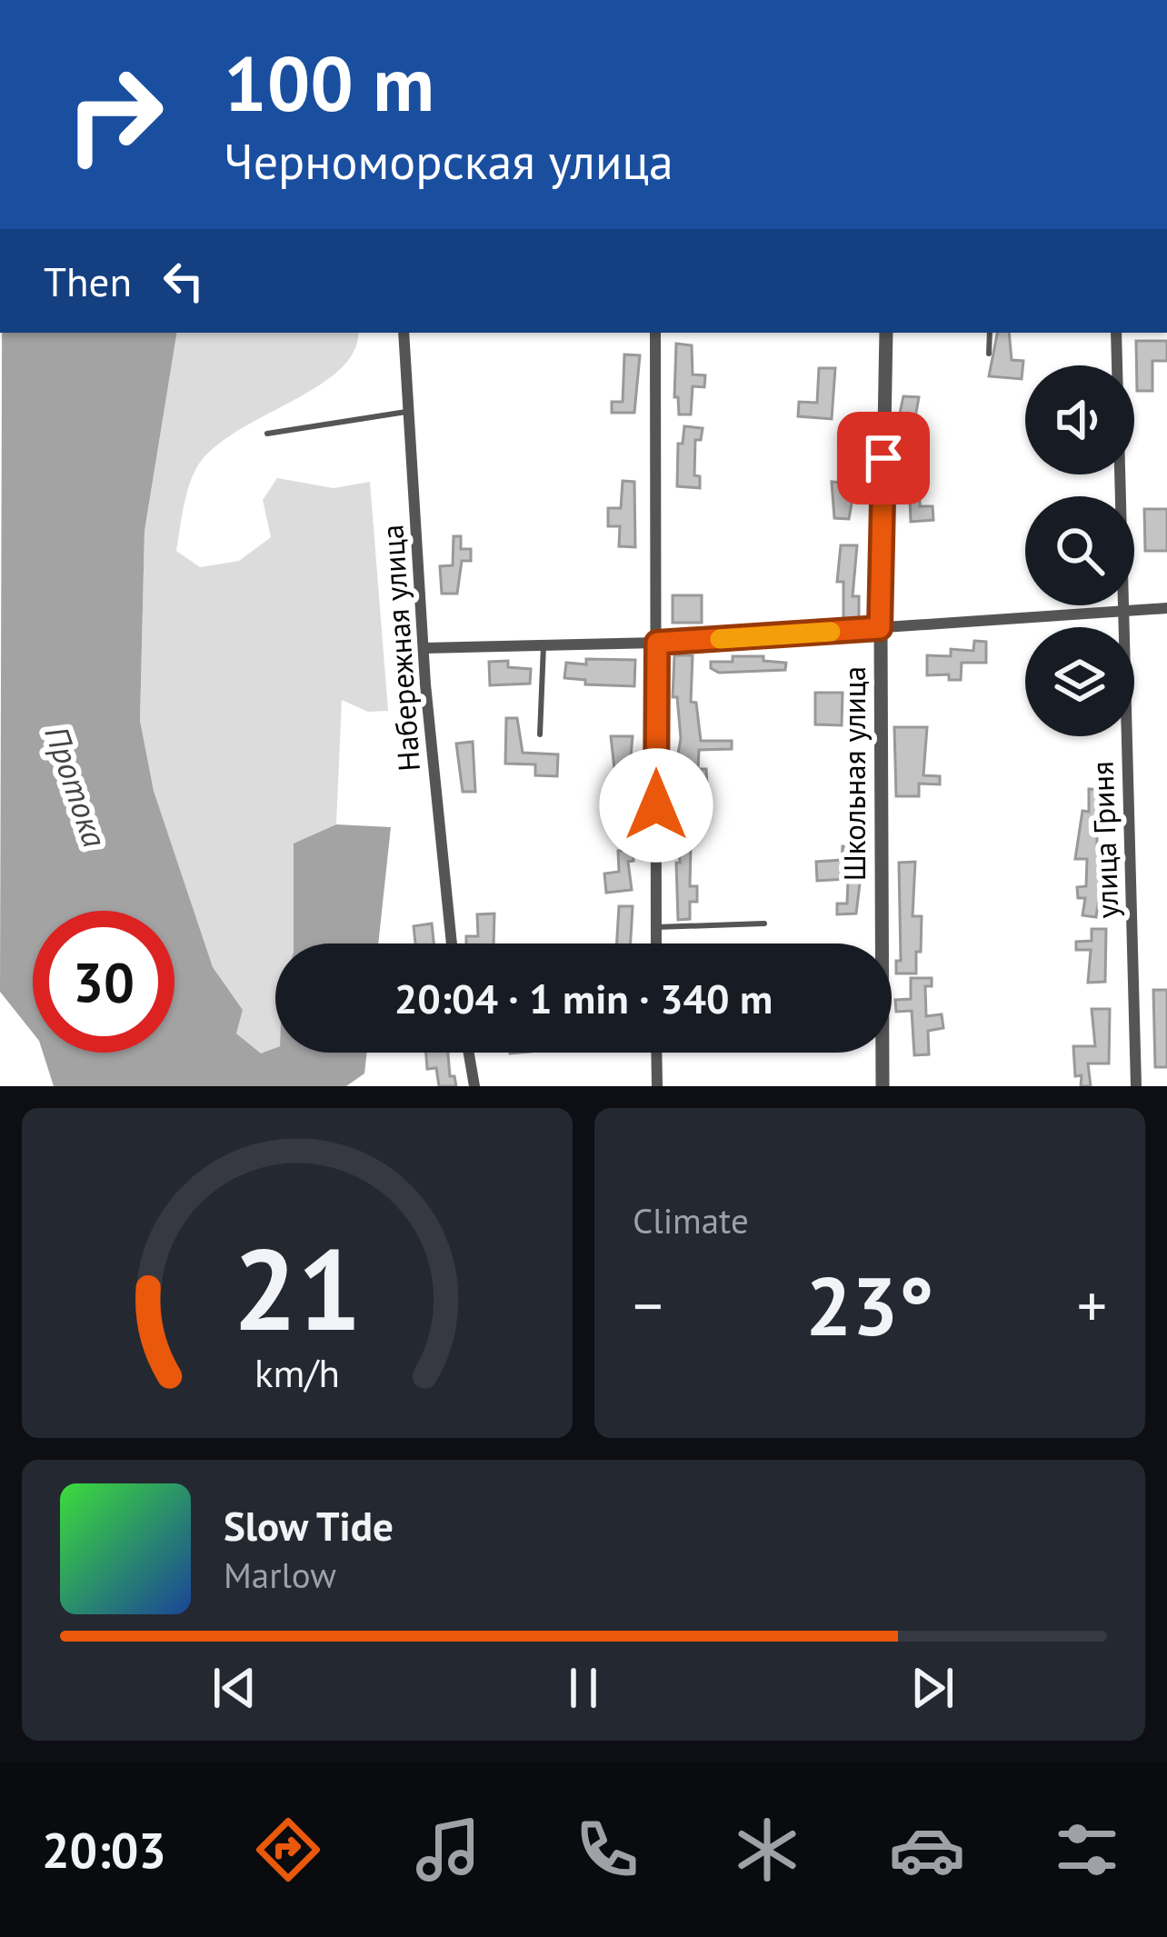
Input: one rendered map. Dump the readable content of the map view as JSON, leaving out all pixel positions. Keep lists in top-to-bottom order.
{
  "streets": {
    "street": ["Набережная улица", "Школьная улица", "улица Гриня"]
  },
  "water": ["Протока"],
  "page": {
    "turn": ["100 m", "Черноморская улица"],
    "then": "Then",
    "limit": "30",
    "trip": "20:04 · 1 min · 340 m",
    "tile": "Climate",
    "heat": ["−", "23°", "+"],
    "song": ["Slow Tide", "Marlow"],
    "tabs": "20:03",
    "gauge": ["21", "km/h"]
  }
}
